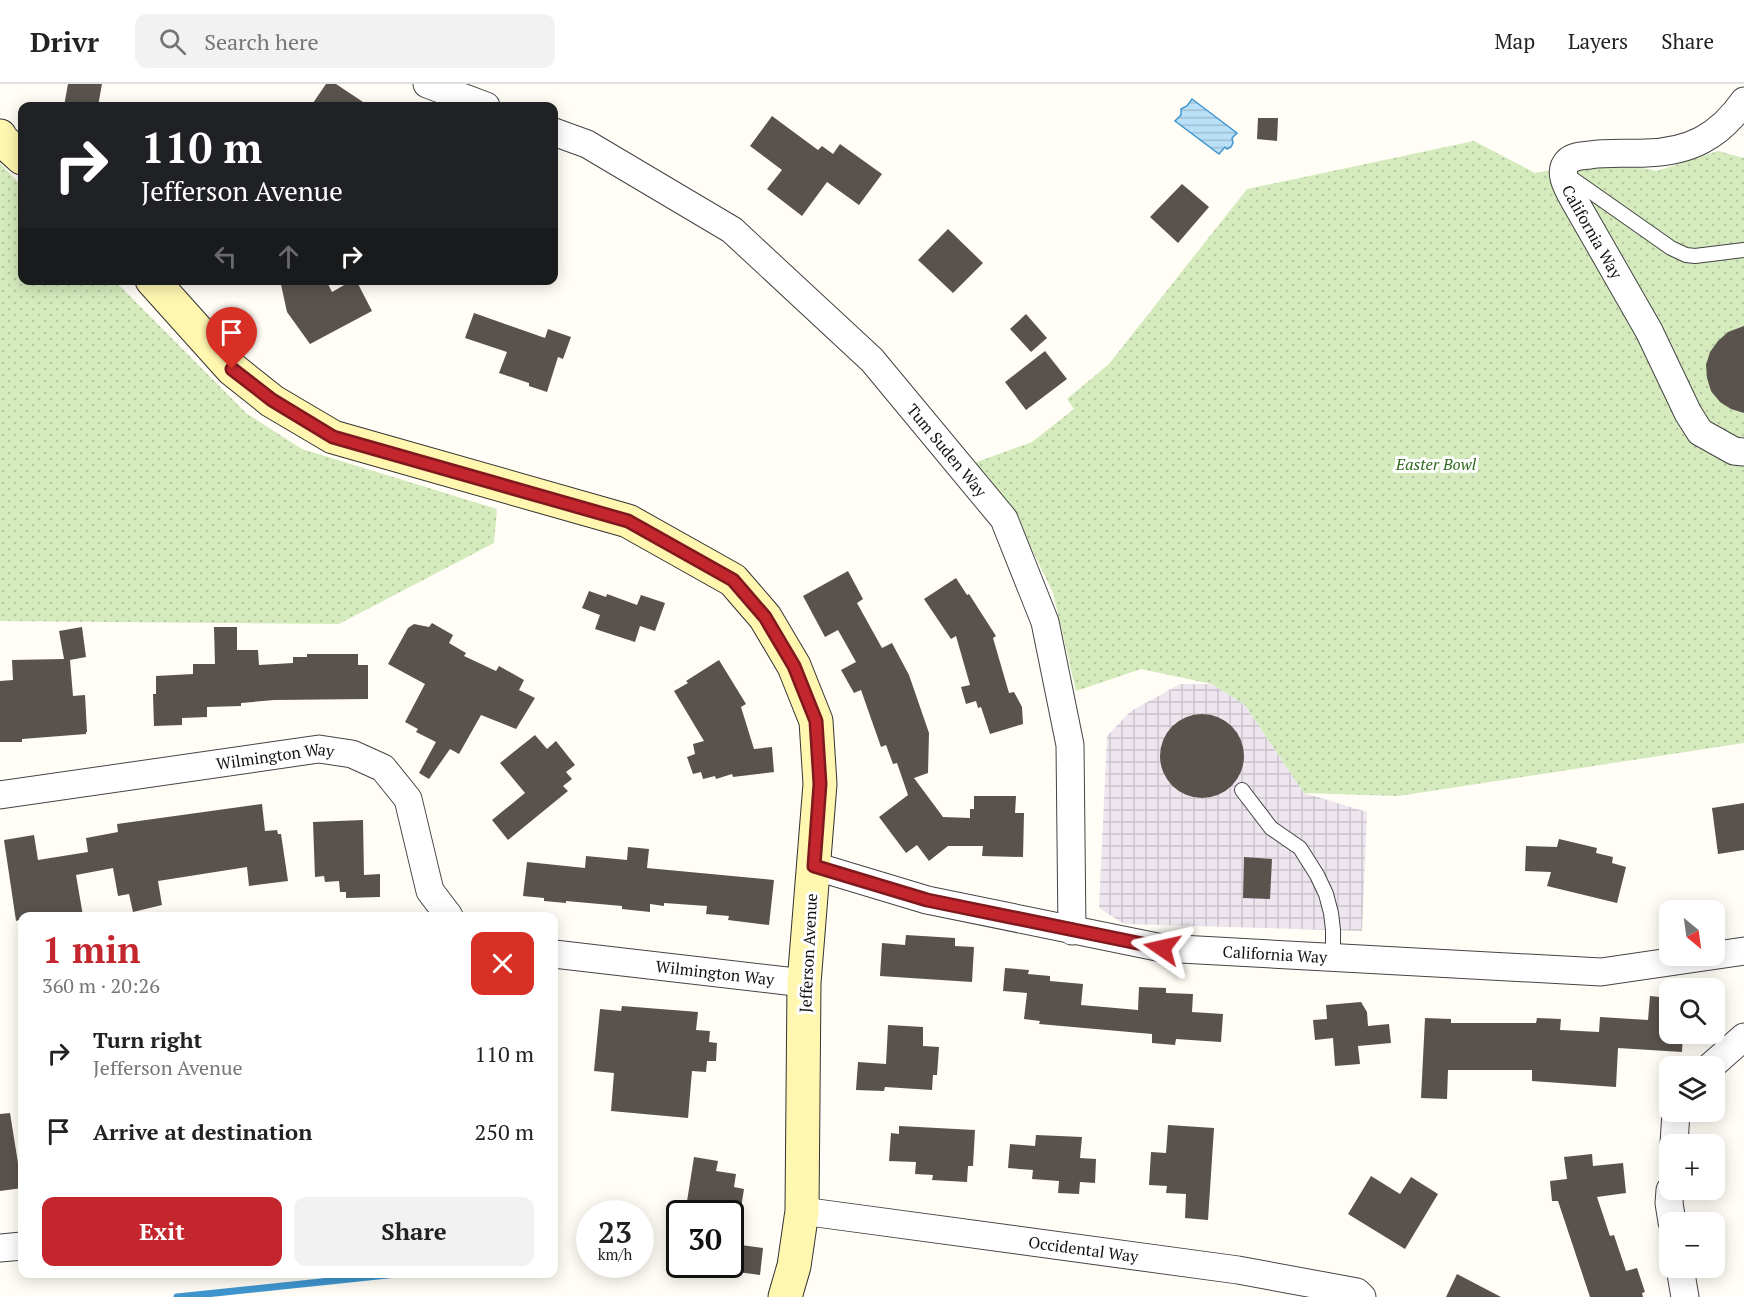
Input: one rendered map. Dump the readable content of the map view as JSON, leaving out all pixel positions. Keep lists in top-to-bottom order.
{
  "streets": {
    "street": [
      "California Way",
      "Tum Suden Way",
      "Wilmington Way",
      "Jefferson Avenue",
      "Occidental Way"
    ]
  },
  "crossings": [
    ["California Way", "Tum Suden Way"],
    ["California Way", "Jefferson Avenue"],
    ["Wilmington Way", "Jefferson Avenue"],
    ["Jefferson Avenue", "Occidental Way"]
  ],
  "parks": ["Easter Bowl"],
  "north": "bottom right",
  "page": {
    "header": "Drivr",
    "search": "Search here",
    "nav": ["Map", "Layers", "Share"],
    "turn": ["110 m", "Jefferson Avenue"],
    "map_buttons": ["+", "−"],
    "heading": ["1 min", "360 m · 20:26"],
    "list": [
      {
        "name": "Turn right",
        "note": "Jefferson Avenue",
        "value": "110 m"
      },
      {
        "name": "Arrive at destination",
        "value": "250 m"
      }
    ],
    "buttons": ["Exit", "Share"],
    "speed": "23 km/h",
    "limit": "30"
  }
}
